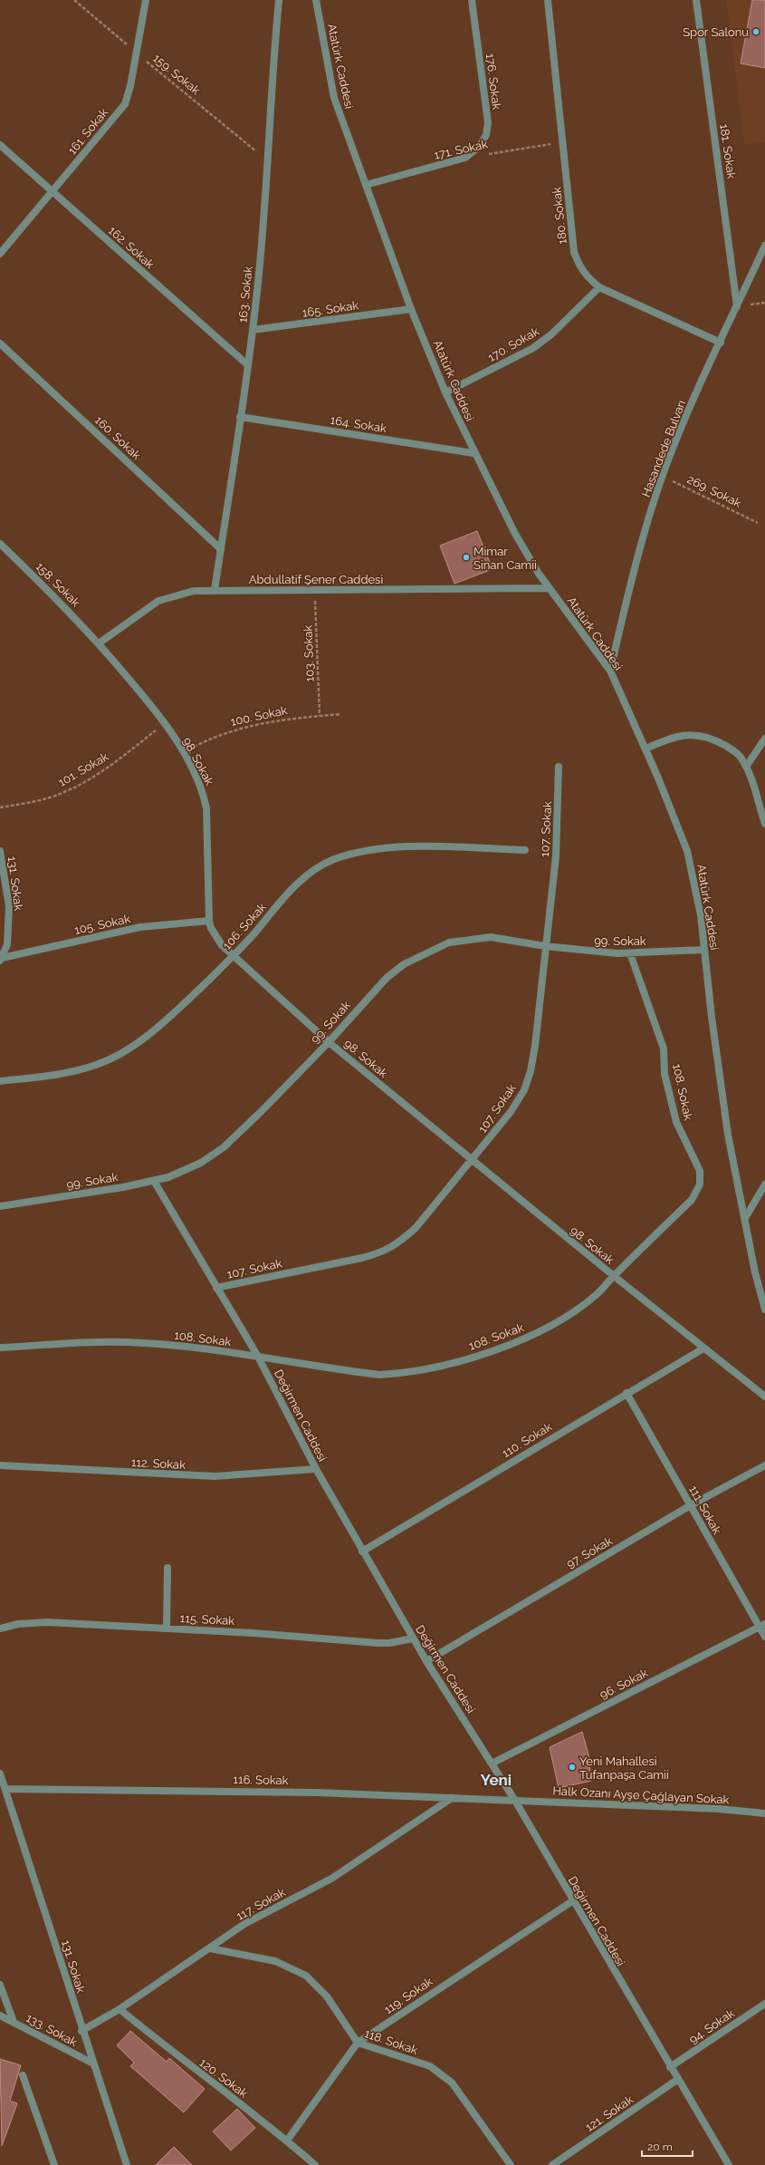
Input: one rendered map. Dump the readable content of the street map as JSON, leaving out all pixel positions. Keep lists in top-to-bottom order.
{
  "streets": {
    "street": [
      "Atatürk Caddesi",
      "176. Sokak",
      "161. Sokak",
      "171. Sokak",
      "181. Sokak",
      "180. Sokak",
      "162. Sokak",
      "163. Sokak",
      "165. Sokak",
      "170. Sokak",
      "164. Sokak",
      "160. Sokak",
      "Hasandede Bulvarı",
      "Abdullatif Şener Caddesi",
      "158. Sokak",
      "98. Sokak",
      "107. Sokak",
      "131. Sokak",
      "105. Sokak",
      "106. Sokak",
      "99. Sokak",
      "108. Sokak",
      "Değirmen Caddesi",
      "110. Sokak",
      "112. Sokak",
      "111. Sokak",
      "97. Sokak",
      "115. Sokak",
      "96. Sokak",
      "116. Sokak",
      "Halk Ozanı Ayşe Çağlayan Sokak",
      "117. Sokak",
      "119. Sokak",
      "94. Sokak",
      "133. Sokak",
      "118. Sokak",
      "120. Sokak",
      "121. Sokak"
    ],
    "path": [
      "159. Sokak",
      "269. Sokak",
      "103. Sokak",
      "100. Sokak",
      "101. Sokak"
    ]
  },
  "crossings": [
    ["Atatürk Caddesi", "171. Sokak"],
    ["Atatürk Caddesi", "165. Sokak"],
    ["Atatürk Caddesi", "170. Sokak"],
    ["Atatürk Caddesi", "164. Sokak"],
    ["Atatürk Caddesi", "Hasandede Bulvarı"],
    ["Atatürk Caddesi", "Abdullatif Şener Caddesi"],
    ["Atatürk Caddesi", "99. Sokak"],
    ["159. Sokak", "161. Sokak"],
    ["159. Sokak", "163. Sokak"],
    ["176. Sokak", "171. Sokak"],
    ["161. Sokak", "162. Sokak"],
    ["171. Sokak", "180. Sokak"],
    ["181. Sokak", "Hasandede Bulvarı"],
    ["180. Sokak", "170. Sokak"],
    ["180. Sokak", "Hasandede Bulvarı"],
    ["162. Sokak", "163. Sokak"],
    ["163. Sokak", "165. Sokak"],
    ["163. Sokak", "164. Sokak"],
    ["163. Sokak", "160. Sokak"],
    ["163. Sokak", "Abdullatif Şener Caddesi"],
    ["Hasandede Bulvarı", "269. Sokak"],
    ["Abdullatif Şener Caddesi", "158. Sokak"],
    ["Abdullatif Şener Caddesi", "103. Sokak"],
    ["Abdullatif Şener Caddesi", "98. Sokak"],
    ["158. Sokak", "98. Sokak"],
    ["103. Sokak", "100. Sokak"],
    ["100. Sokak", "98. Sokak"],
    ["98. Sokak", "101. Sokak"],
    ["98. Sokak", "107. Sokak"],
    ["98. Sokak", "105. Sokak"],
    ["98. Sokak", "106. Sokak"],
    ["98. Sokak", "99. Sokak"],
    ["98. Sokak", "108. Sokak"],
    ["98. Sokak", "110. Sokak"],
    ["107. Sokak", "99. Sokak"],
    ["107. Sokak", "Değirmen Caddesi"],
    ["131. Sokak", "105. Sokak"],
    ["131. Sokak", "116. Sokak"],
    ["131. Sokak", "117. Sokak"],
    ["131. Sokak", "133. Sokak"],
    ["99. Sokak", "108. Sokak"],
    ["99. Sokak", "Değirmen Caddesi"],
    ["108. Sokak", "Değirmen Caddesi"],
    ["Değirmen Caddesi", "110. Sokak"],
    ["Değirmen Caddesi", "112. Sokak"],
    ["Değirmen Caddesi", "97. Sokak"],
    ["Değirmen Caddesi", "115. Sokak"],
    ["Değirmen Caddesi", "96. Sokak"],
    ["Değirmen Caddesi", "116. Sokak"],
    ["Değirmen Caddesi", "Halk Ozanı Ayşe Çağlayan Sokak"],
    ["Değirmen Caddesi", "119. Sokak"],
    ["Değirmen Caddesi", "94. Sokak"],
    ["Değirmen Caddesi", "121. Sokak"],
    ["110. Sokak", "111. Sokak"],
    ["111. Sokak", "97. Sokak"],
    ["111. Sokak", "96. Sokak"],
    ["116. Sokak", "Halk Ozanı Ayşe Çağlayan Sokak"],
    ["116. Sokak", "117. Sokak"],
    ["117. Sokak", "118. Sokak"],
    ["117. Sokak", "120. Sokak"],
    ["119. Sokak", "118. Sokak"],
    ["119. Sokak", "120. Sokak"]
  ],
  "districts": ["Yeni"],
  "places": ["Spor Salonu", "Mimar Sinan Camii", "Yeni Mahallesi Tufanpaşa Camii"],
  "scale_bar": "20 m"
}
